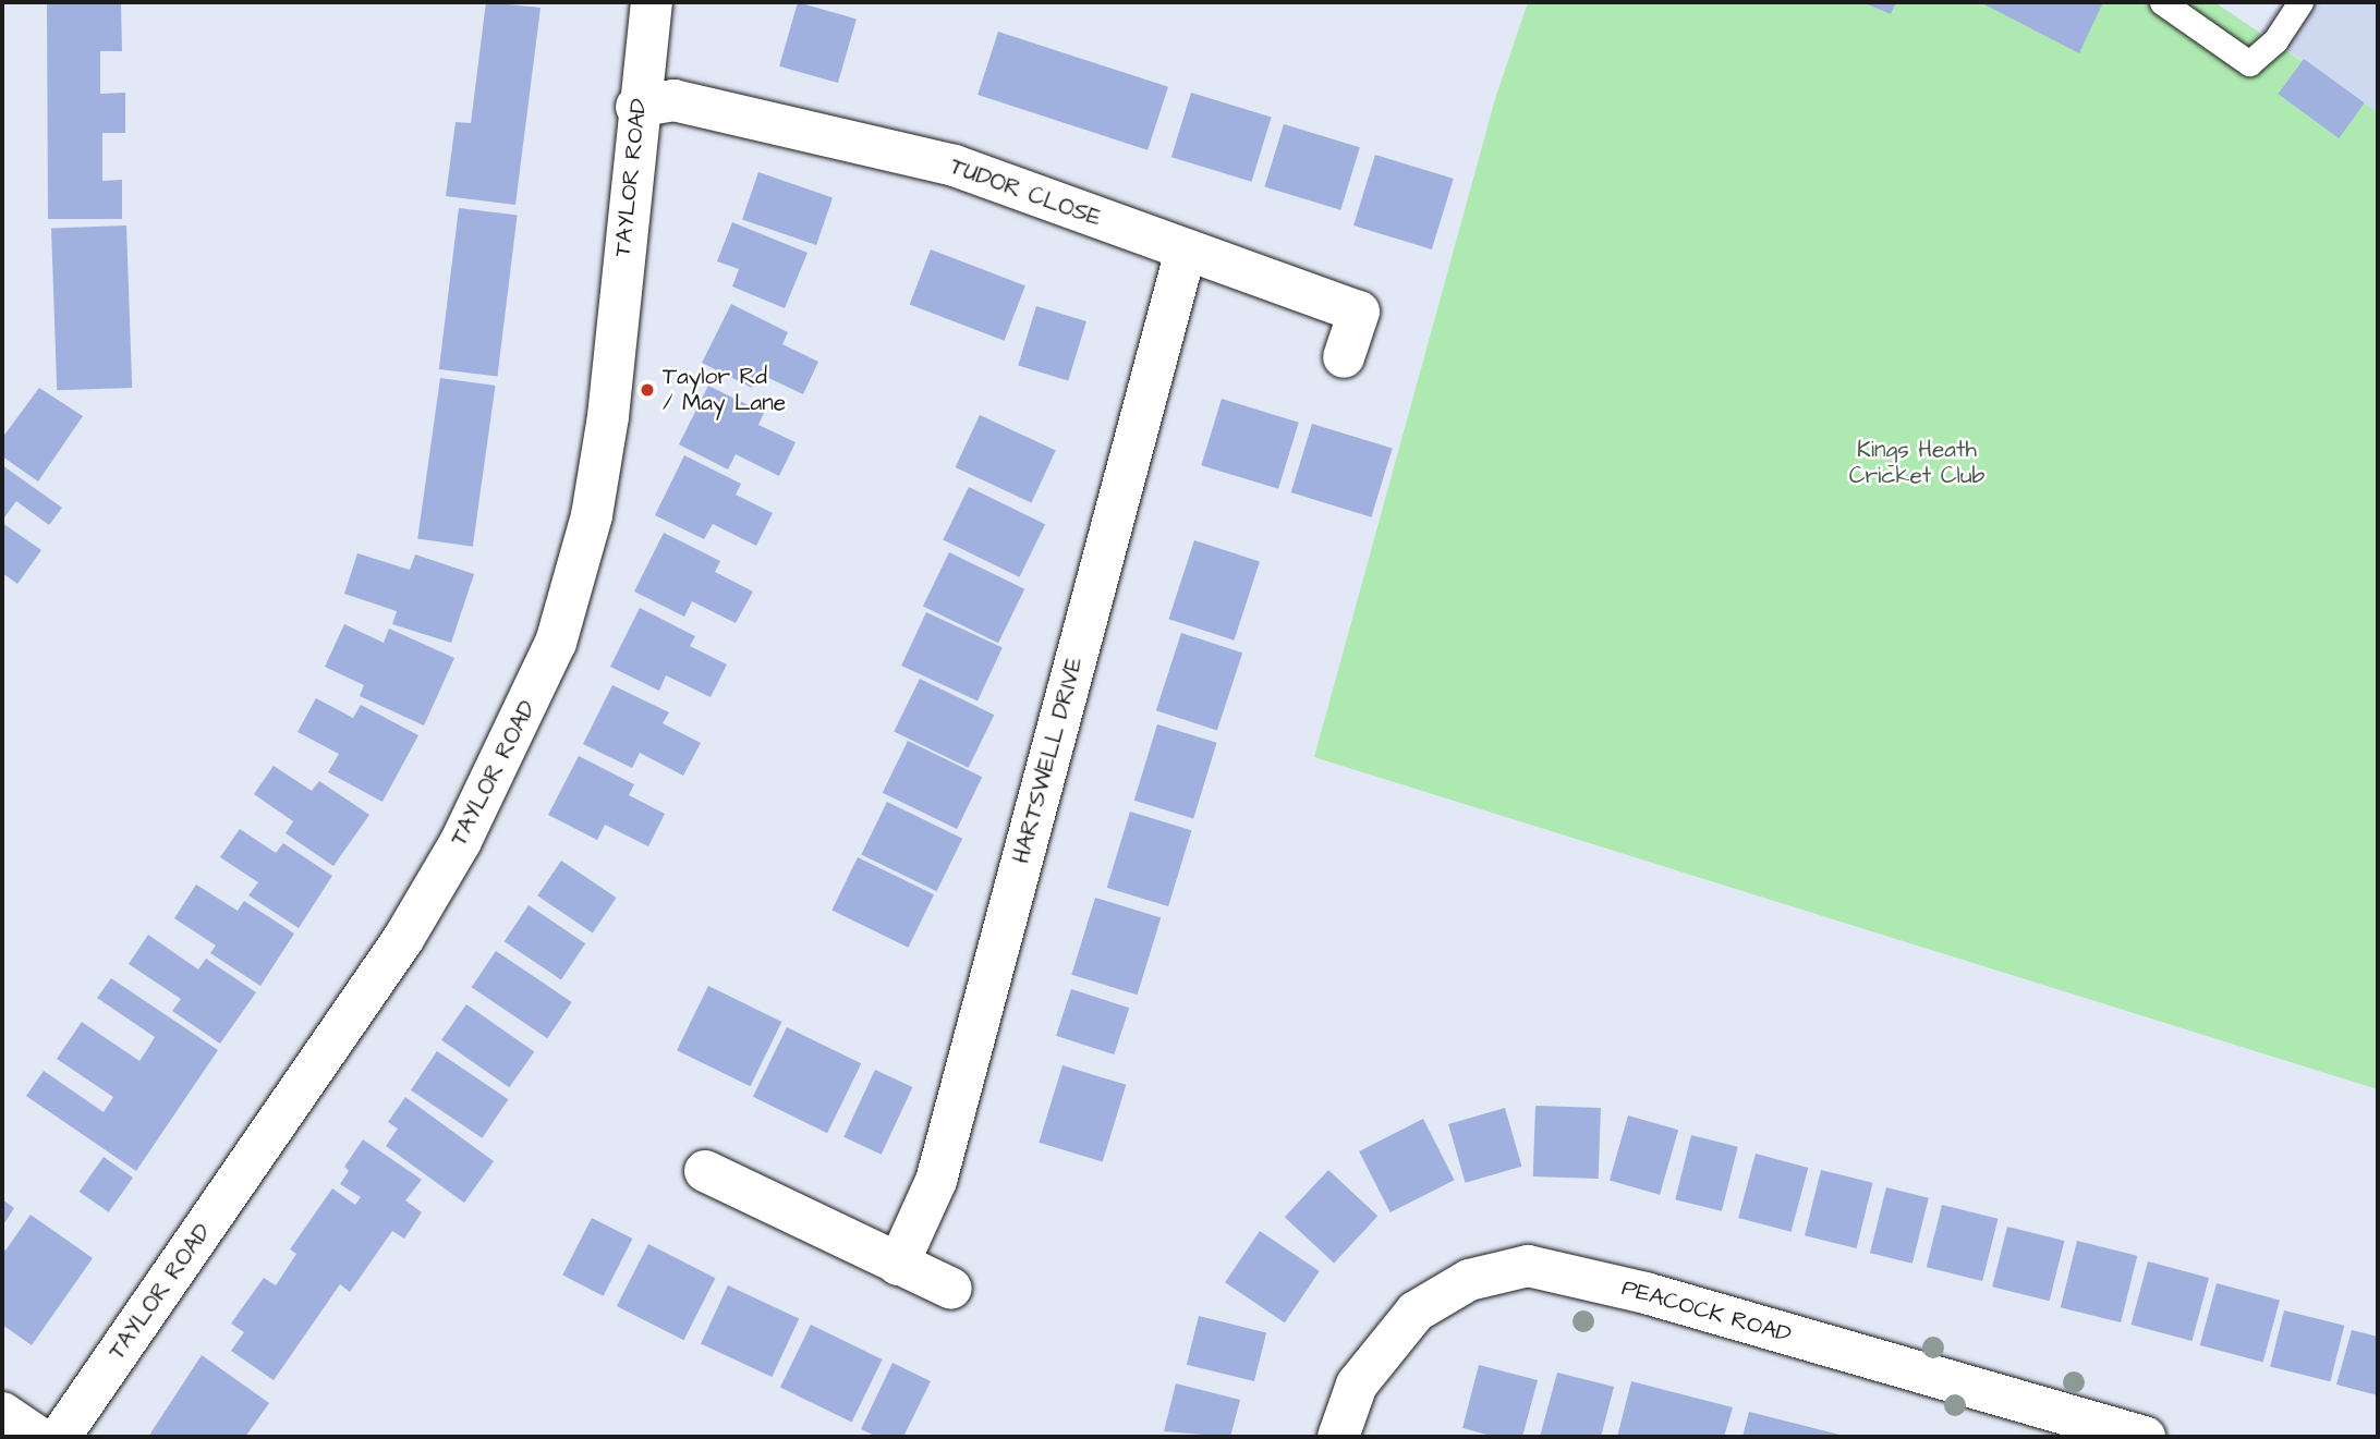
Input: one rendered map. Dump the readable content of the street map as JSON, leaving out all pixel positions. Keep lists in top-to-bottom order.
{
  "streets": {
    "street": [
      "TAYLOR ROAD",
      "TUDOR CLOSE",
      "HARTSWELL DRIVE",
      "PEACOCK ROAD"
    ]
  },
  "crossings": [
    ["TAYLOR ROAD", "TUDOR CLOSE"],
    ["TUDOR CLOSE", "HARTSWELL DRIVE"]
  ],
  "parks": ["Kings Heath Cricket Club"],
  "places": ["Taylor Rd / May Lane"]
}
